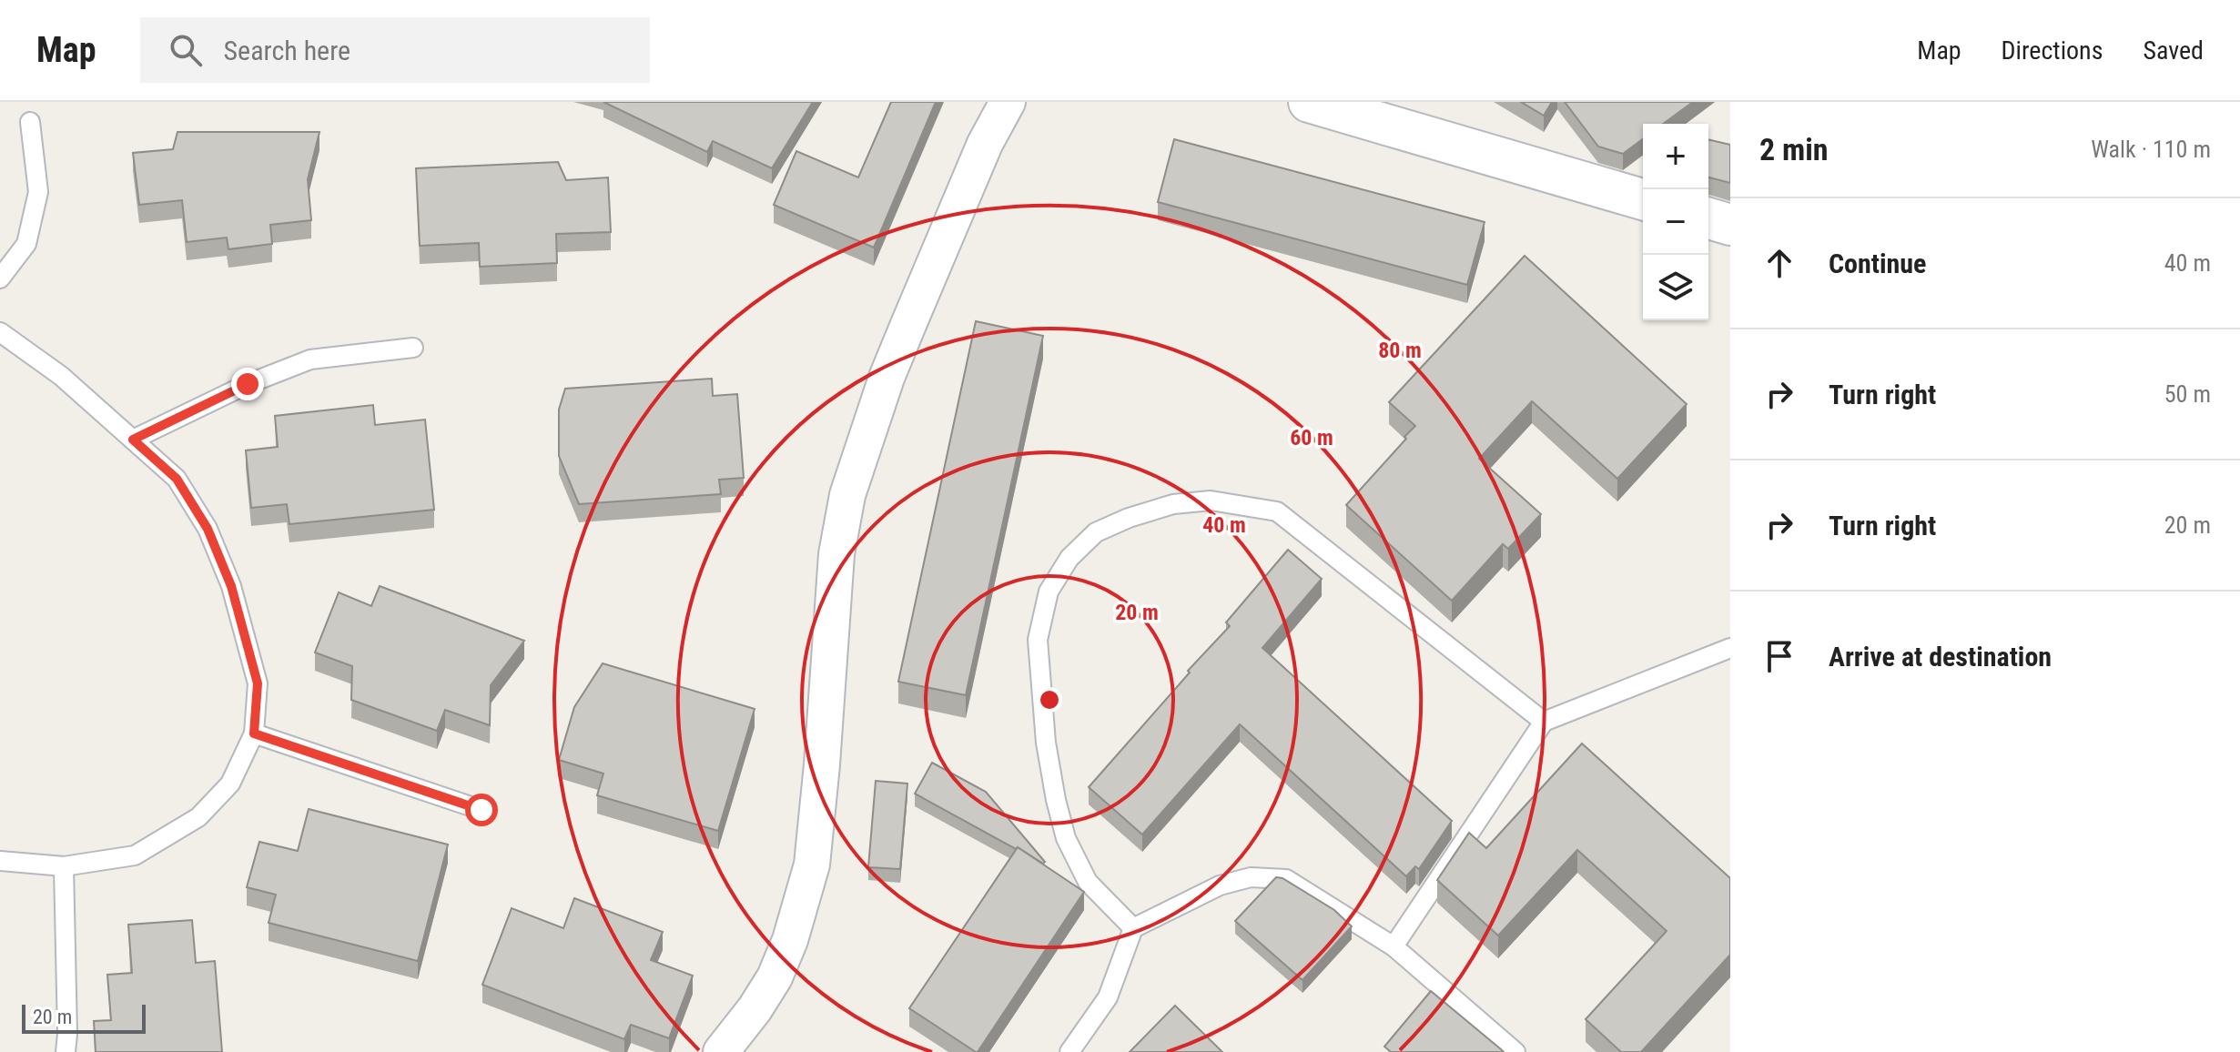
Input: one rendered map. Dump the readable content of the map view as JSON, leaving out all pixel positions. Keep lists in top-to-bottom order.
{
  "scale_bar": "20 m",
  "page": {
    "header": "Map",
    "search": "Search here",
    "nav": ["Map", "Directions", "Saved"],
    "heading": ["2 min", "Walk · 110 m"],
    "map_buttons": ["+", "−"],
    "list": [
      ["Continue", "40 m"],
      ["Turn right", "50 m"],
      ["Turn right", "20 m"],
      "Arrive at destination"
    ],
    "scale": "20 m"
  },
  "rings": [
    "80 m",
    "60 m",
    "40 m",
    "20 m"
  ]
}
